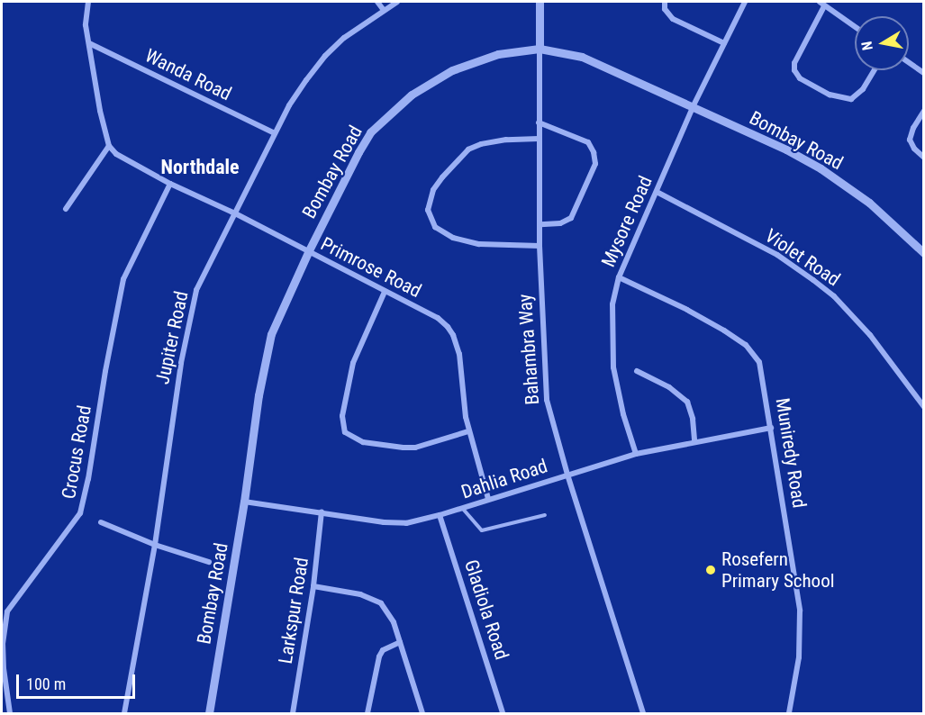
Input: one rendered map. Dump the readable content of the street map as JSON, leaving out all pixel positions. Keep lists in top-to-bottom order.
{
  "streets": {
    "street": [
      "Wanda Road",
      "Bombay Road",
      "Mysore Road",
      "Violet Road",
      "Primrose Road",
      "Jupiter Road",
      "Bahambra Way",
      "Crocus Road",
      "Muniredy Road",
      "Dahlia Road",
      "Gladiola Road",
      "Larkspur Road"
    ]
  },
  "crossings": [
    ["Wanda Road", "Jupiter Road"],
    ["Bombay Road", "Mysore Road"],
    ["Bombay Road", "Primrose Road"],
    ["Bombay Road", "Bahambra Way"],
    ["Bombay Road", "Dahlia Road"],
    ["Mysore Road", "Violet Road"],
    ["Mysore Road", "Muniredy Road"],
    ["Mysore Road", "Dahlia Road"],
    ["Primrose Road", "Jupiter Road"],
    ["Primrose Road", "Crocus Road"],
    ["Primrose Road", "Dahlia Road"],
    ["Bahambra Way", "Dahlia Road"],
    ["Muniredy Road", "Dahlia Road"],
    ["Dahlia Road", "Gladiola Road"],
    ["Dahlia Road", "Larkspur Road"]
  ],
  "districts": ["Northdale"],
  "places": ["Rosefern Primary School"],
  "scale_bar": "100 m",
  "north": "left"
}
